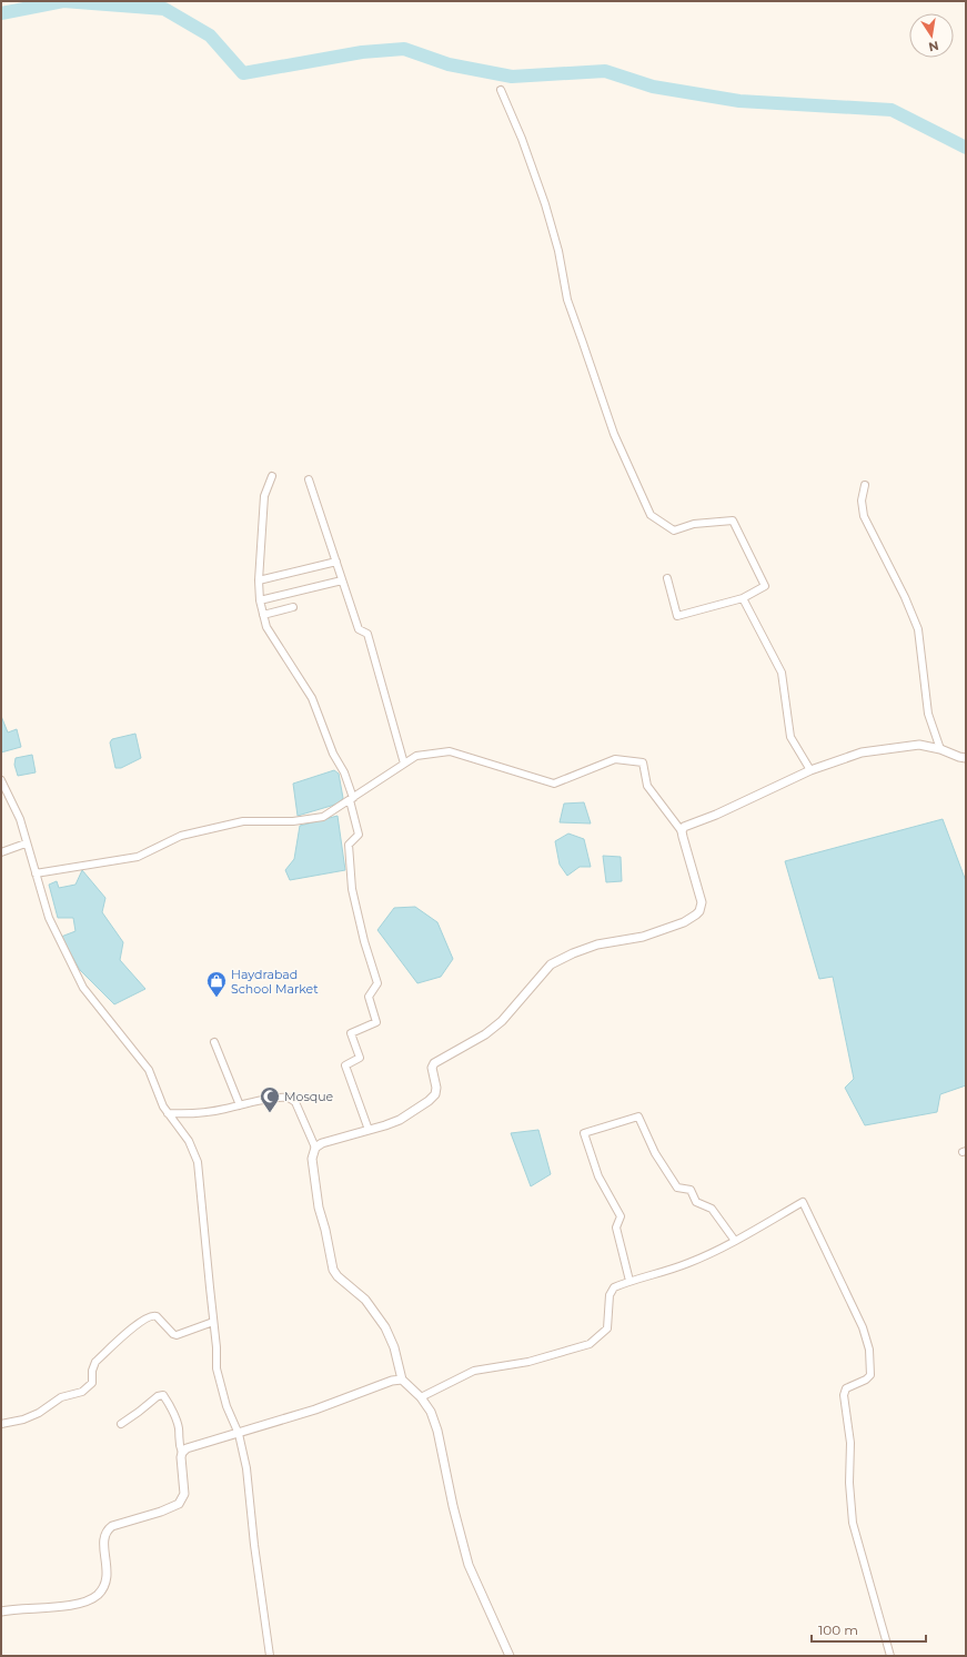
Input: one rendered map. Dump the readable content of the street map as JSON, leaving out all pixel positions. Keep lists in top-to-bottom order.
{
  "places": {
    "shop": ["Haydrabad School Market"],
    "mosque": ["Mosque"]
  },
  "scale_bar": "100 m",
  "north": "bottom"
}
